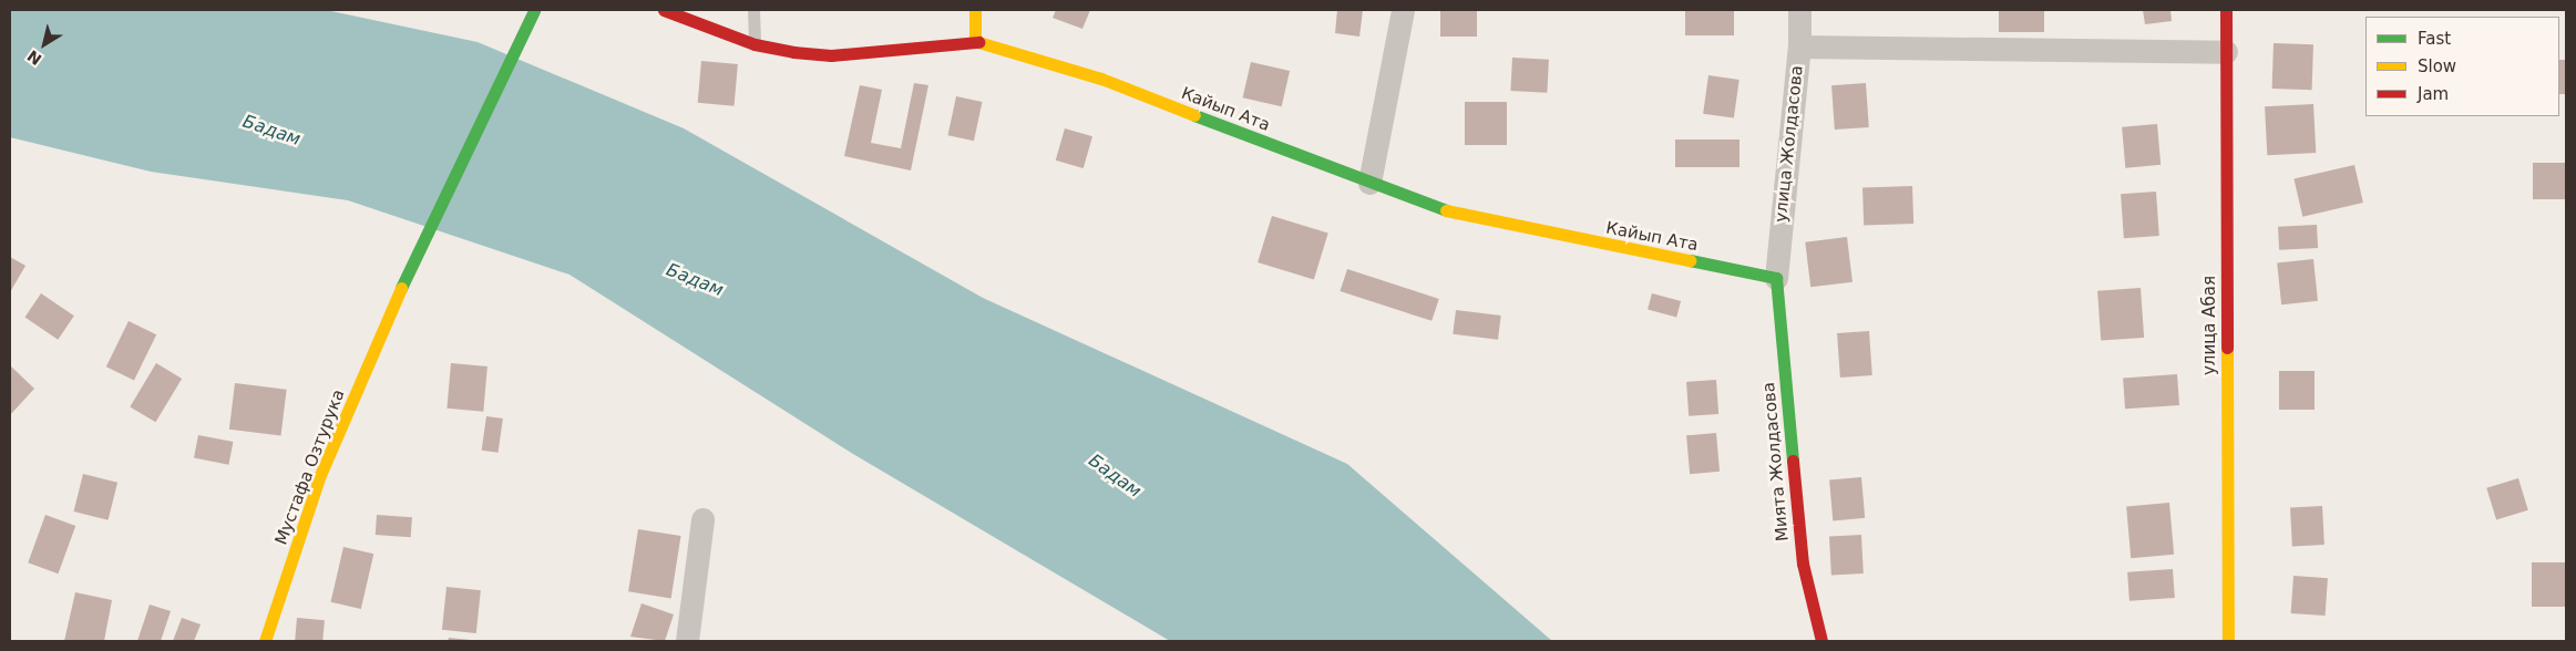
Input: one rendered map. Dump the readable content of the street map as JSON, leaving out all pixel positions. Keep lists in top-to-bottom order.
{
  "streets": {
    "street": [
      "Кайып Ата",
      "улица Жолдасова",
      "улица Абая",
      "Мията Жолдасова",
      "Мустафа Озтурука"
    ]
  },
  "crossings": [
    ["Кайып Ата", "улица Жолдасова"],
    ["Кайып Ата", "Мията Жолдасова"],
    ["улица Жолдасова", "Мията Жолдасова"]
  ],
  "water": ["Бадам"],
  "legend": ["Fast", "Slow", "Jam"],
  "north": "bottom left"
}
